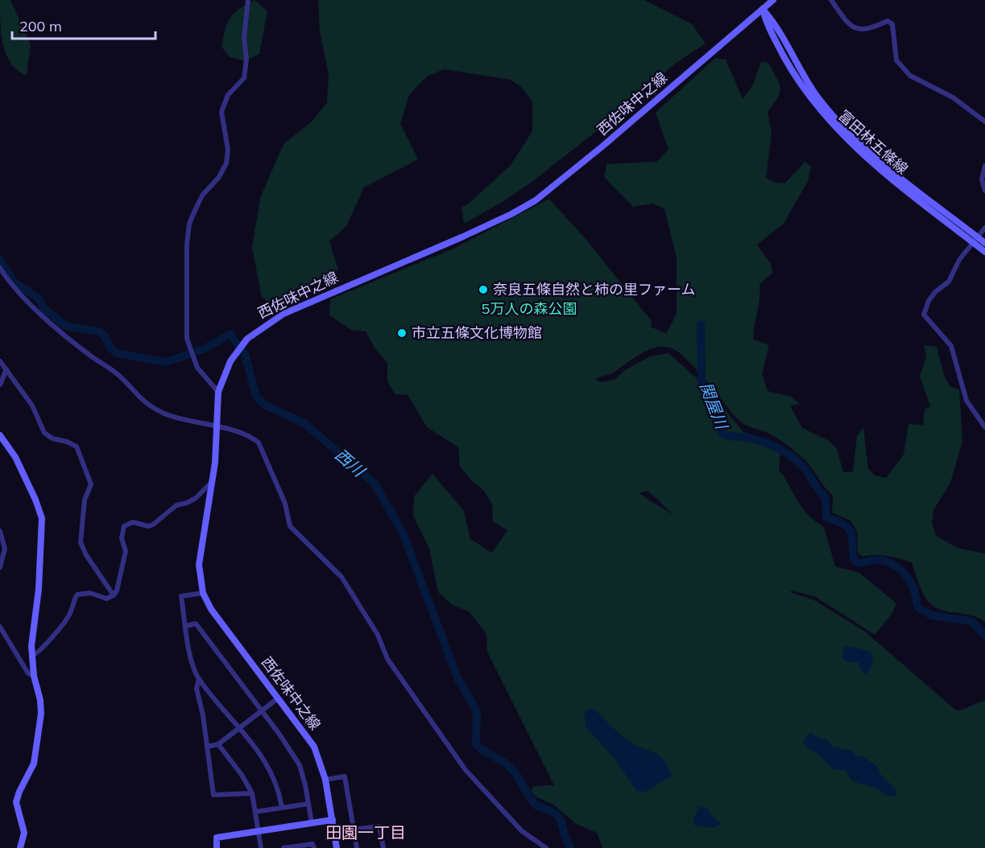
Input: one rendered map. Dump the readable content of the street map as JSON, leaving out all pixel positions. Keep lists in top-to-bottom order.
{
  "streets": {
    "main road": ["西佐味中之線", "富田林五條線"]
  },
  "crossings": [
    ["西佐味中之線", "富田林五條線"]
  ],
  "districts": ["田園一丁目"],
  "water": ["関屋川", "西川"],
  "parks": ["5万人の森公園"],
  "places": ["奈良五條自然と柿の里ファーム", "市立五條文化博物館"],
  "scale_bar": "200 m"
}
